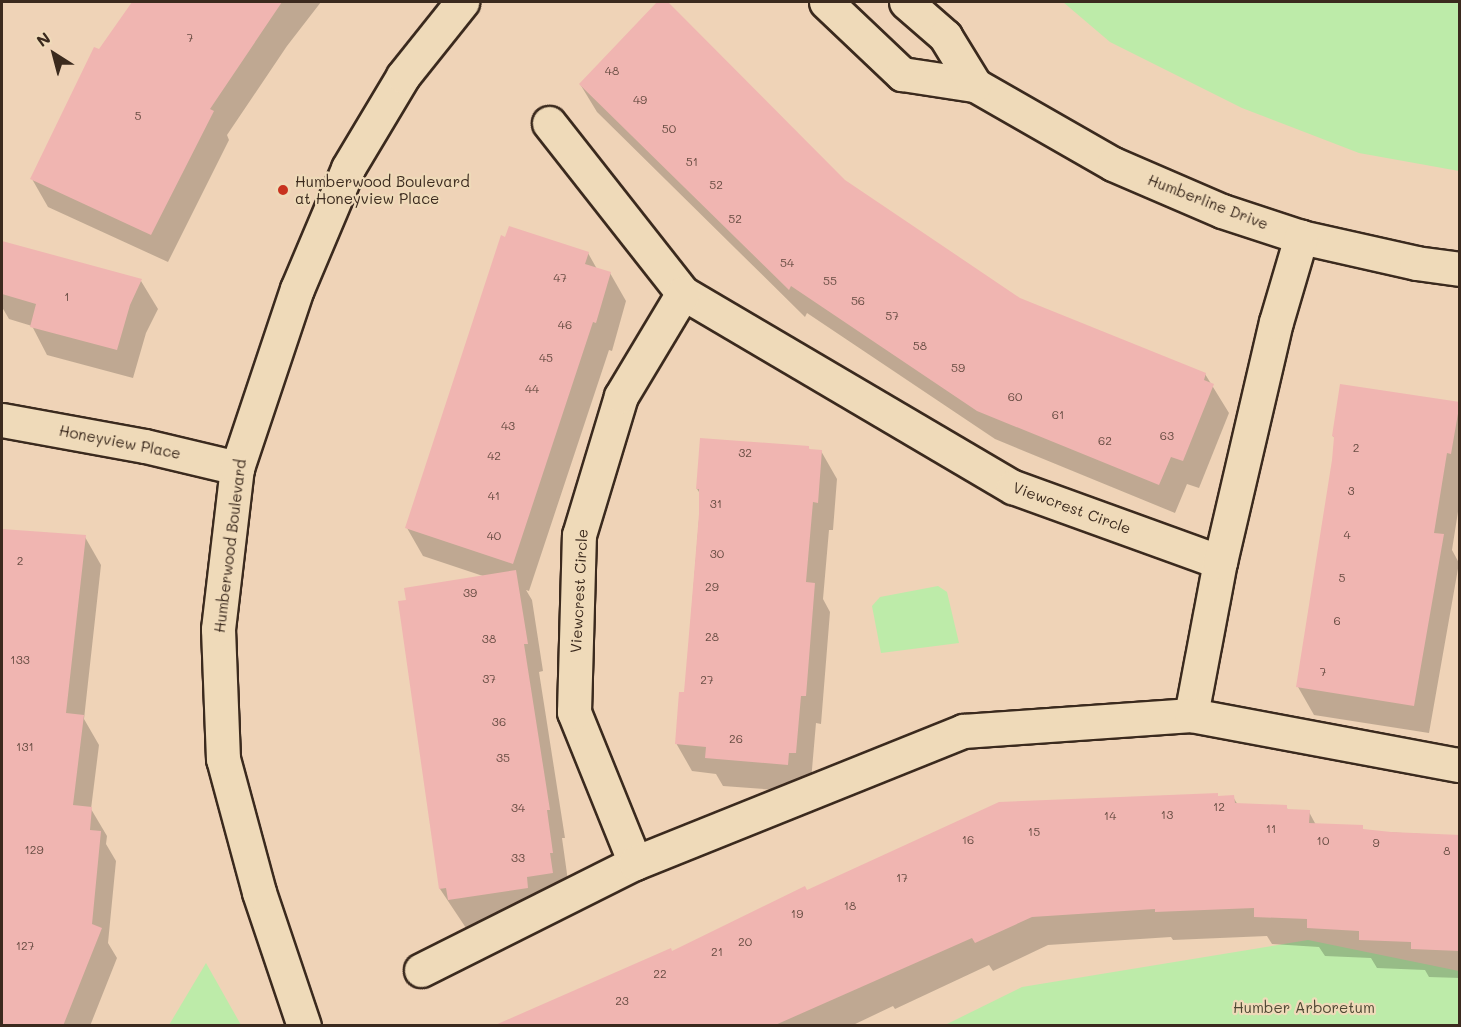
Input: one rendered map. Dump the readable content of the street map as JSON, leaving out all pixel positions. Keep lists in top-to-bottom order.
{
  "streets": {
    "street": [
      "Humberline Drive",
      "Honeyview Place",
      "Viewcrest Circle",
      "Humberwood Boulevard"
    ]
  },
  "crossings": [
    ["Honeyview Place", "Humberwood Boulevard"]
  ],
  "parks": ["Humber Arboretum"],
  "places": ["Humberwood Boulevard at Honeyview Place"],
  "house_numbers": [
    "7",
    "48",
    "49",
    "5",
    "50",
    "51",
    "52",
    "52",
    "54",
    "47",
    "55",
    "1",
    "56",
    "57",
    "46",
    "58",
    "45",
    "59",
    "44",
    "60",
    "61",
    "43",
    "63",
    "62",
    "2",
    "32",
    "42",
    "3",
    "41",
    "31",
    "4",
    "40",
    "30",
    "2",
    "5",
    "29",
    "39",
    "6",
    "28",
    "38",
    "133",
    "7",
    "37",
    "27",
    "36",
    "26",
    "131",
    "35",
    "12",
    "34",
    "13",
    "14",
    "11",
    "15",
    "16",
    "10",
    "9",
    "129",
    "8",
    "33",
    "17",
    "18",
    "19",
    "20",
    "127",
    "21",
    "22",
    "23"
  ],
  "north": "top left"
}
